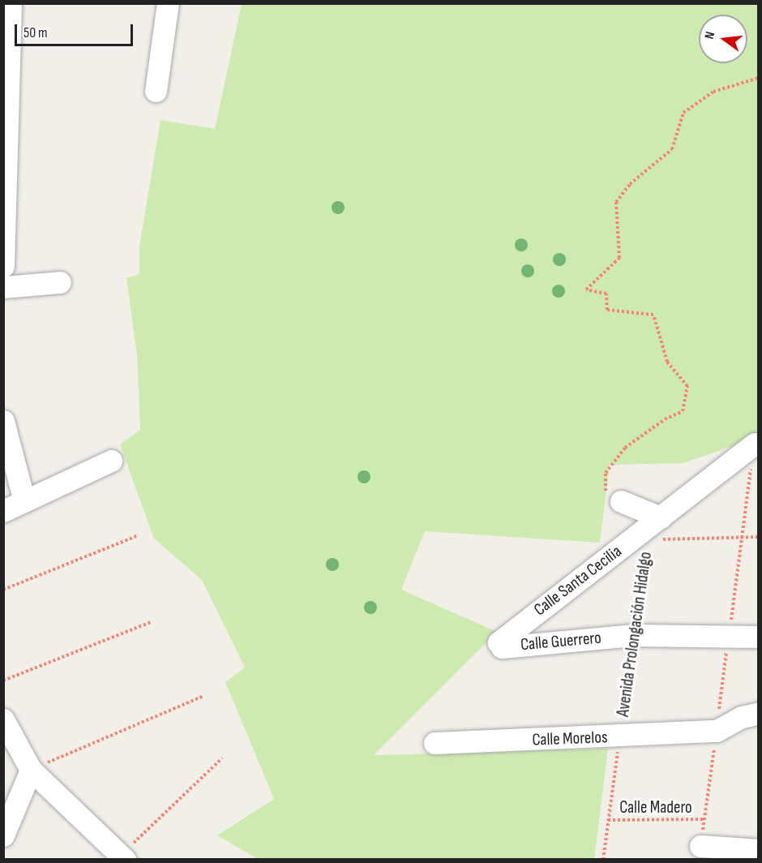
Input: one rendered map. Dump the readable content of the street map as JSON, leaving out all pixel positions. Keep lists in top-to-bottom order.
{
  "streets": {
    "street": [
      "Calle Santa Cecilia",
      "Avenida Prolongación Hidalgo",
      "Calle Guerrero",
      "Calle Morelos"
    ],
    "path": ["Calle Madero"]
  },
  "crossings": [
    ["Calle Santa Cecilia", "Avenida Prolongación Hidalgo"],
    ["Calle Santa Cecilia", "Calle Guerrero"],
    ["Avenida Prolongación Hidalgo", "Calle Guerrero"],
    ["Avenida Prolongación Hidalgo", "Calle Morelos"],
    ["Avenida Prolongación Hidalgo", "Calle Madero"]
  ],
  "scale_bar": "50 m",
  "north": "left"
}
